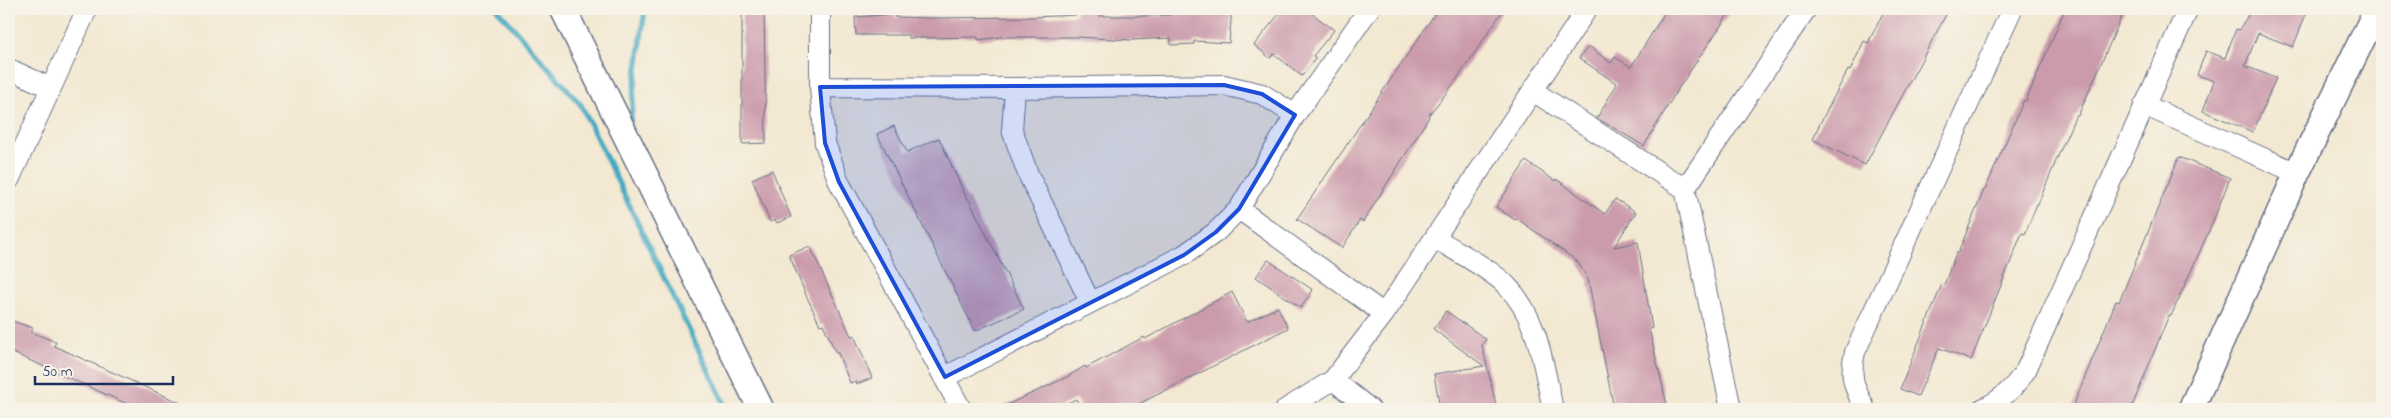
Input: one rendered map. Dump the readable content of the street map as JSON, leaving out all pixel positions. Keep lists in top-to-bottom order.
{
  "scale_bar": "50 m"
}
